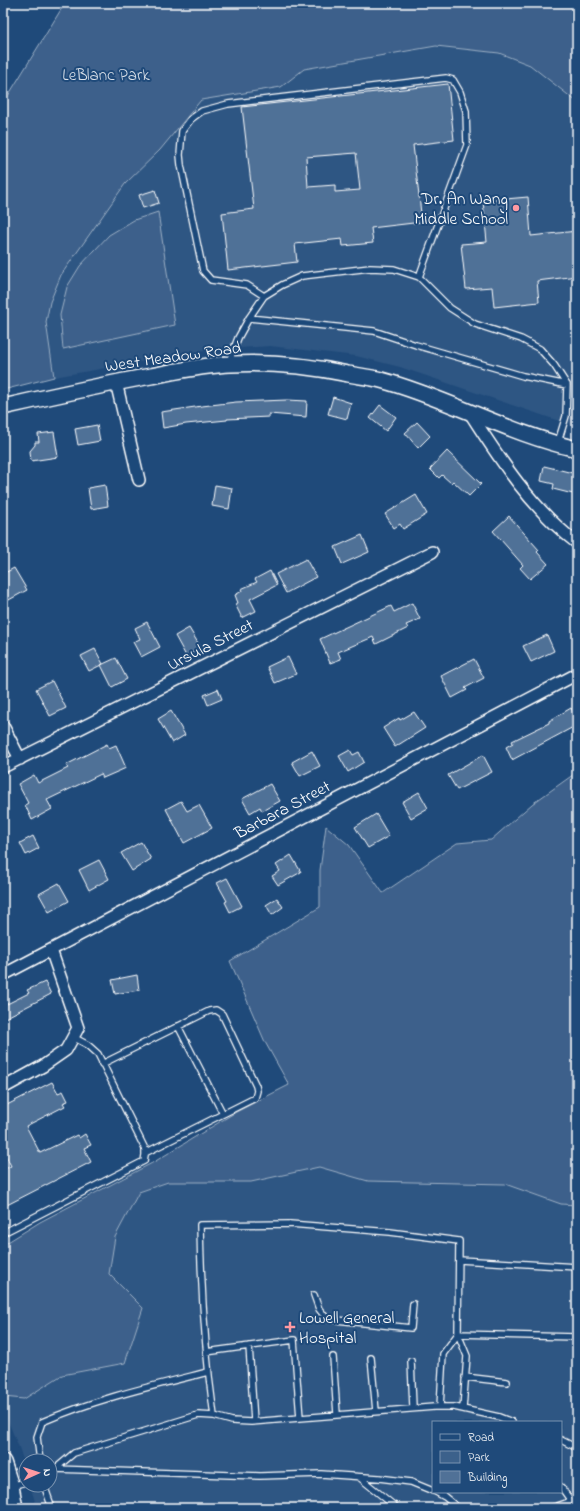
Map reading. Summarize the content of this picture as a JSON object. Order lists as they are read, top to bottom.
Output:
{
  "streets": {
    "street": ["West Meadow Road", "Ursula Street", "Barbara Street"]
  },
  "parks": ["LeBlanc Park"],
  "places": {
    "other": ["Dr. An Wang Middle School"],
    "health": ["Lowell General Hospital"]
  },
  "legend": ["Road", "Park", "Building"],
  "north": "right"
}
